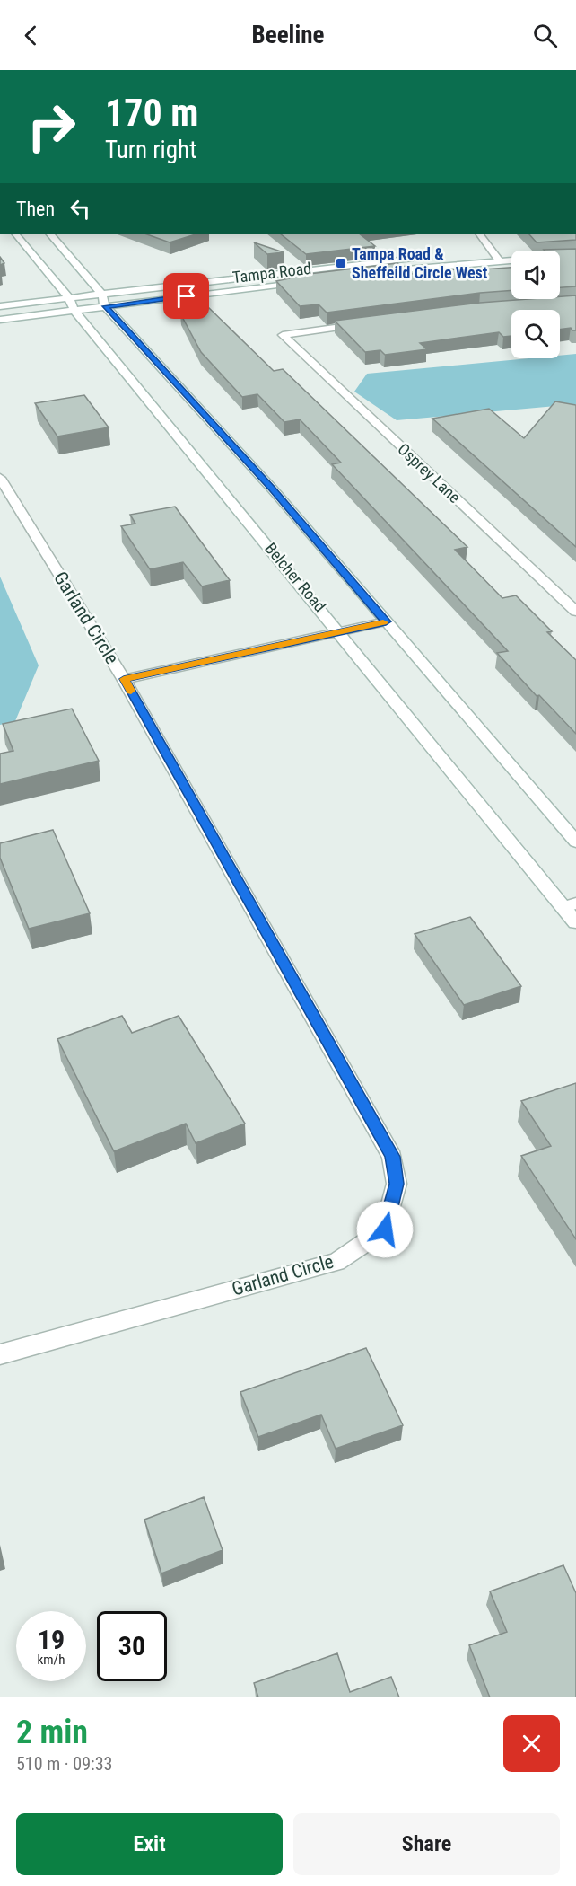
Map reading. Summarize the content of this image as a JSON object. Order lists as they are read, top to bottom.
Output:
{
  "streets": {
    "main road": [
      "Tampa Road",
      "Osprey Lane",
      "Belcher Road",
      "Garland Circle"
    ]
  },
  "crossings": [
    ["Tampa Road", "Belcher Road"]
  ],
  "places": {
    "transit": ["Tampa Road & Sheffeild Circle West"]
  },
  "page": {
    "header": "Beeline",
    "turn": ["170 m", "Turn right"],
    "then": "Then",
    "speed": "19 km/h",
    "limit": "30",
    "heading": ["2 min", "510 m · 09:33"],
    "buttons": ["Exit", "Share"]
  }
}
